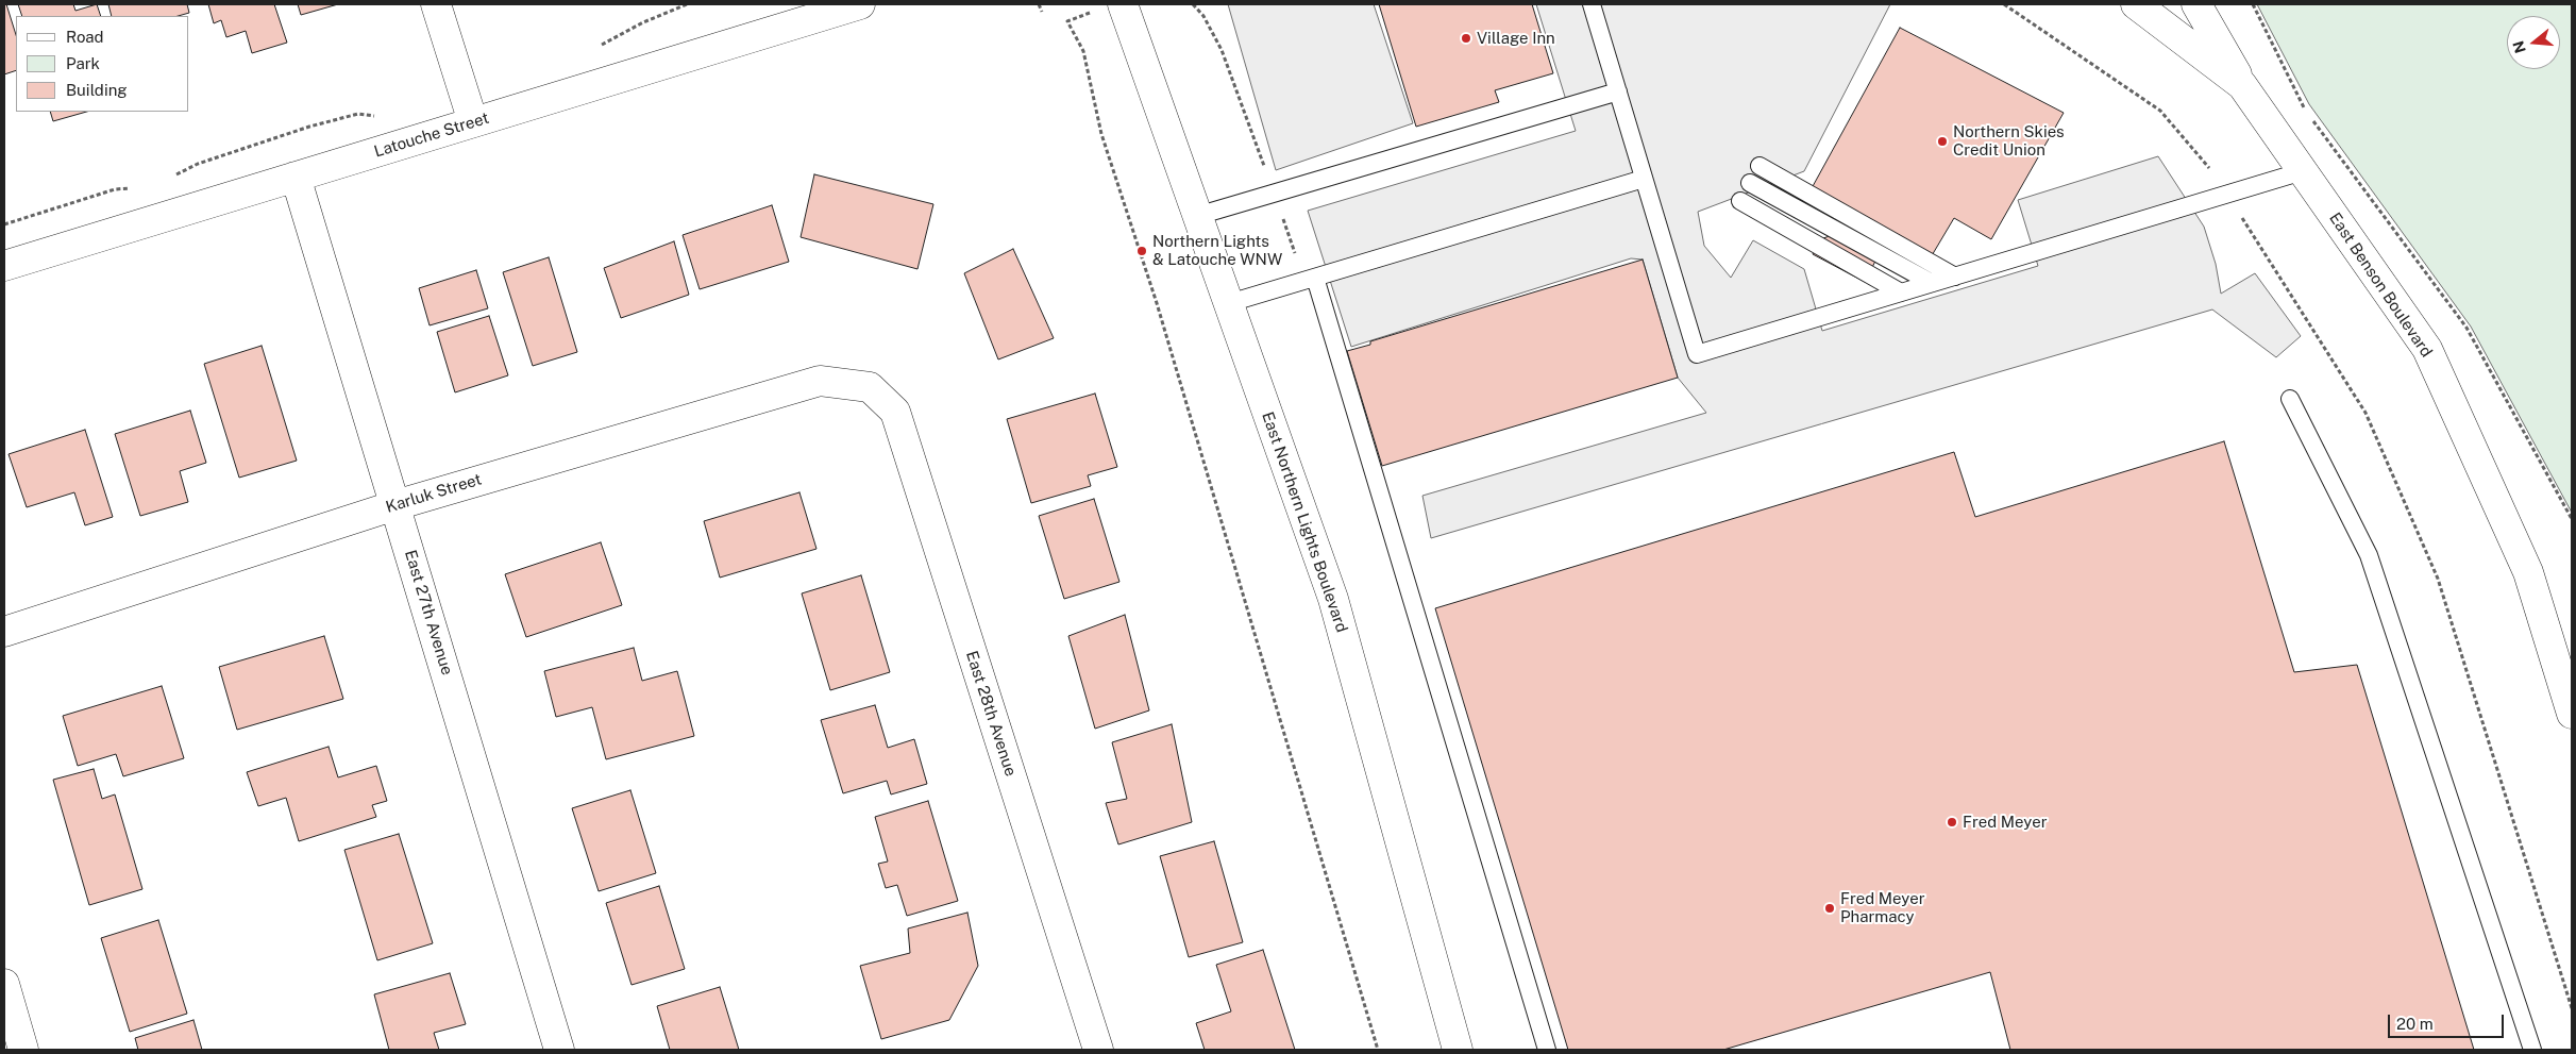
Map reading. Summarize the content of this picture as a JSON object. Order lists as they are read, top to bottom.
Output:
{
  "streets": {
    "street": [
      "Latouche Street",
      "East Benson Boulevard",
      "Karluk Street",
      "East Northern Lights Boulevard",
      "East 27th Avenue",
      "East 28th Avenue"
    ]
  },
  "crossings": [
    ["Latouche Street", "East 27th Avenue"],
    ["Karluk Street", "East 27th Avenue"],
    ["Karluk Street", "East 28th Avenue"]
  ],
  "places": [
    "Village Inn",
    "Northern Skies Credit Union",
    "Northern Lights & Latouche WNW",
    "Fred Meyer",
    "Fred Meyer Pharmacy"
  ],
  "legend": ["Road", "Park", "Building"],
  "scale_bar": "20 m",
  "north": "left"
}
